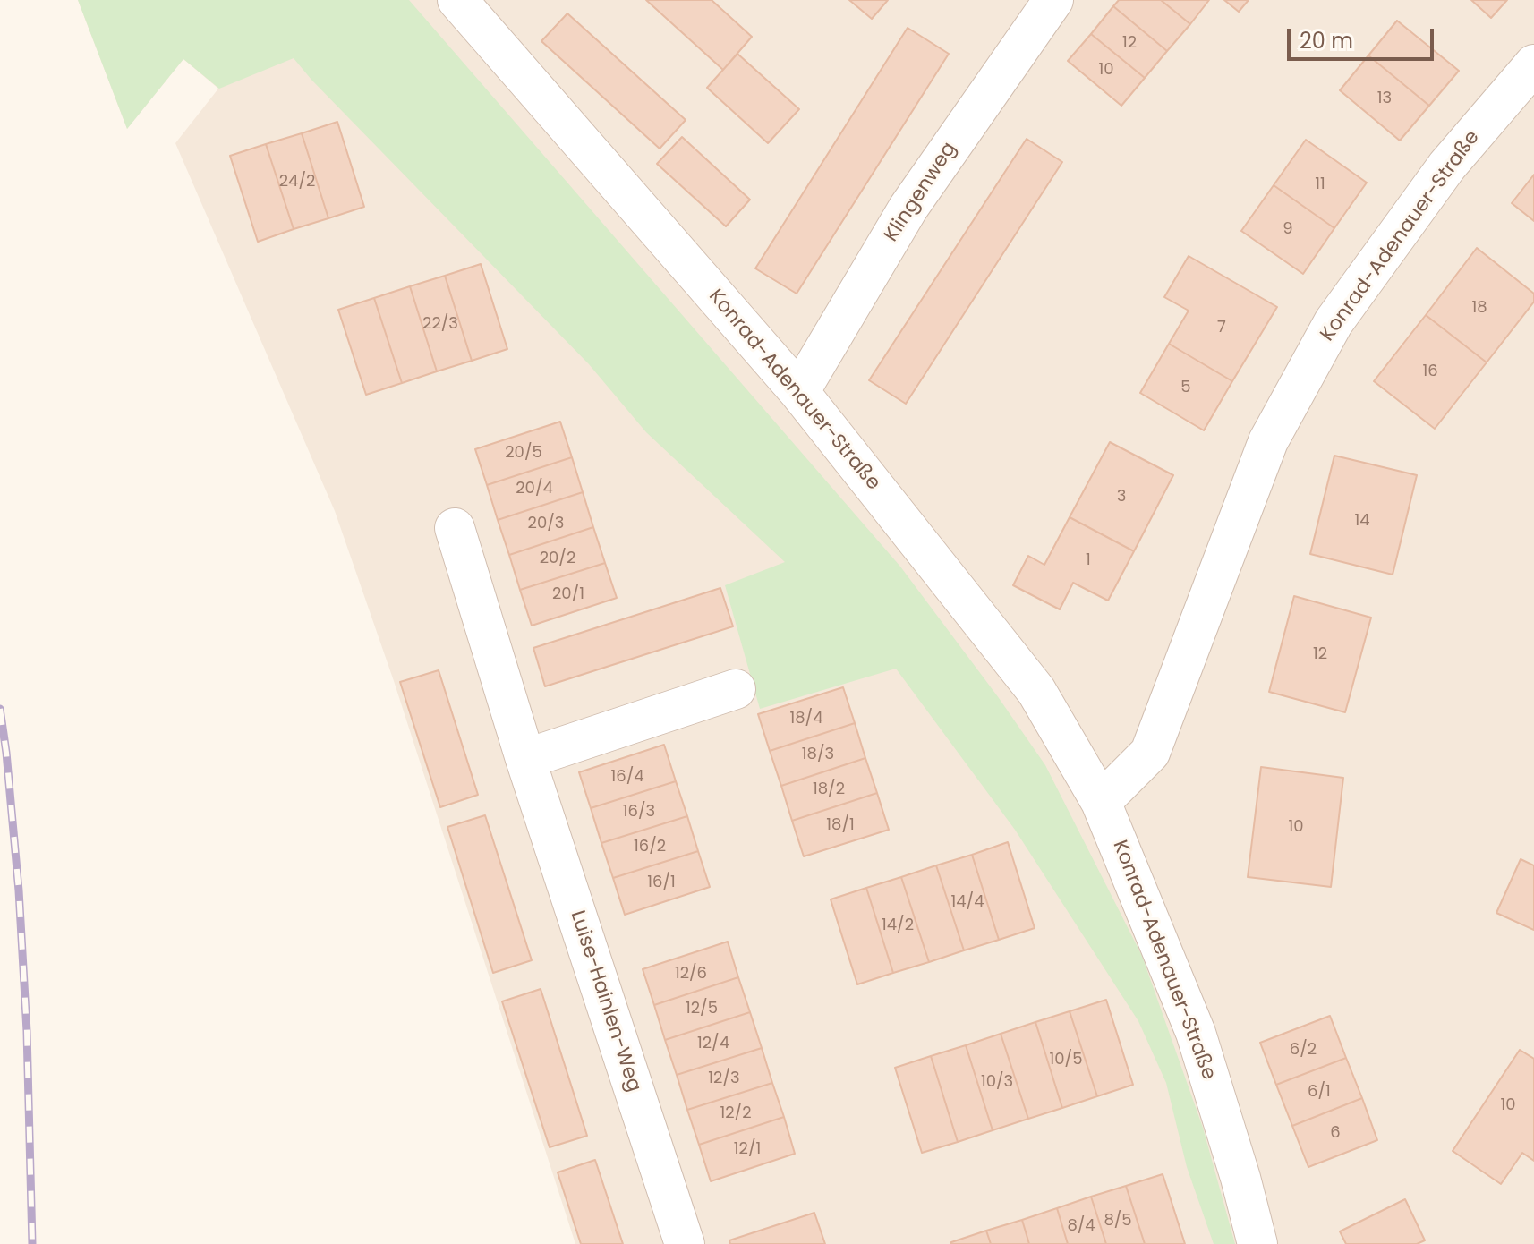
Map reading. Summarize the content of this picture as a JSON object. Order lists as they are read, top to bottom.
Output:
{
  "streets": {
    "street": ["Klingenweg", "Konrad-Adenauer-Straße", "Luise-Hainlen-Weg"]
  },
  "crossings": [
    ["Klingenweg", "Konrad-Adenauer-Straße"]
  ],
  "house_numbers": [
    "12",
    "10",
    "13",
    "24/2",
    "11",
    "9",
    "18",
    "22/3",
    "7",
    "16",
    "5",
    "20/5",
    "20/4",
    "3",
    "14",
    "20/3",
    "20/2",
    "1",
    "20/1",
    "12",
    "18/4",
    "18/3",
    "16/4",
    "18/2",
    "16/3",
    "18/1",
    "10",
    "16/2",
    "16/1",
    "14/4",
    "14/2",
    "12/6",
    "12/5",
    "12/4",
    "6/2",
    "10/5",
    "12/3",
    "10/3",
    "6/1",
    "10",
    "12/2",
    "6",
    "12/1",
    "8/5",
    "8/4"
  ],
  "scale_bar": "20 m"
}
